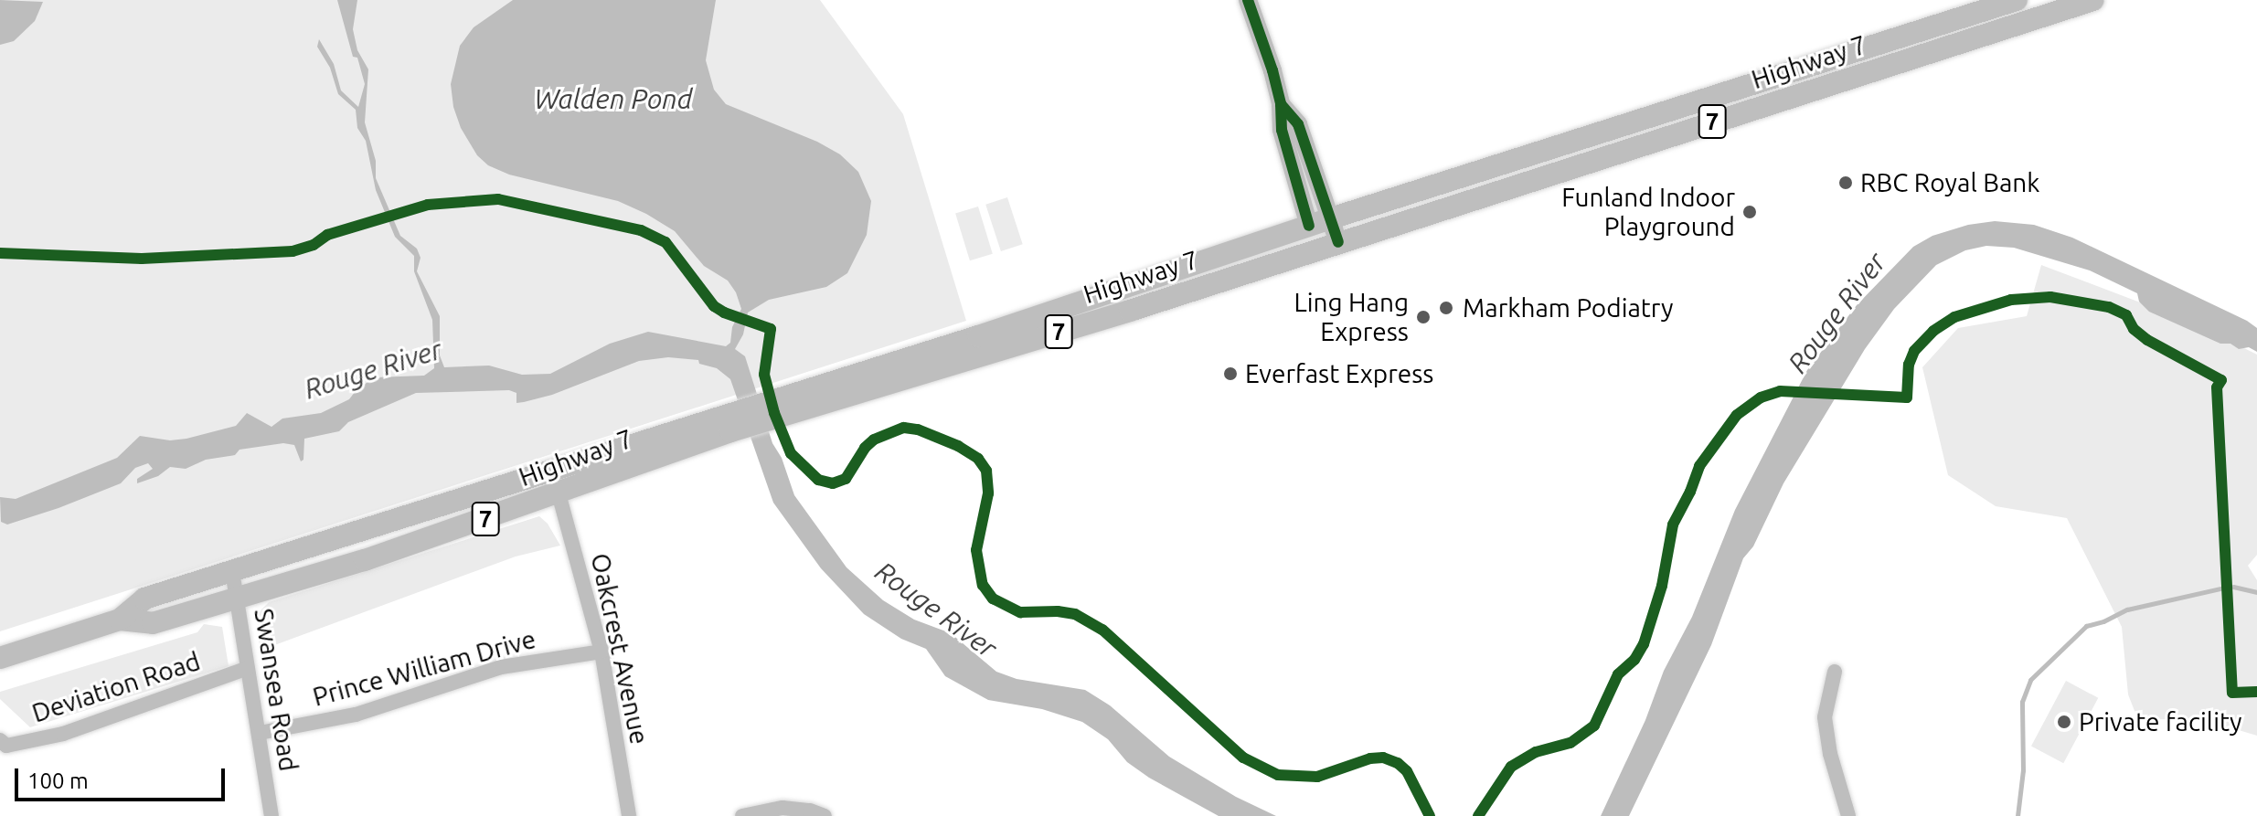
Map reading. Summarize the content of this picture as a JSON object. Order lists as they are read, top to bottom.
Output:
{
  "streets": {
    "main road": ["Highway 7", "7"],
    "street": [
      "Oakcrest Avenue",
      "Prince William Drive",
      "Deviation Road",
      "Swansea Road"
    ]
  },
  "crossings": [
    ["Highway 7", "Oakcrest Avenue"],
    ["Highway 7", "Swansea Road"],
    ["Oakcrest Avenue", "Prince William Drive"],
    ["Prince William Drive", "Swansea Road"],
    ["Deviation Road", "Swansea Road"]
  ],
  "water": ["Walden Pond", "Rouge River"],
  "places": [
    "RBC Royal Bank",
    "Funland Indoor Playground",
    "Markham Podiatry",
    "Ling Hang Express",
    "Everfast Express",
    "Private facility"
  ],
  "scale_bar": "100 m"
}
